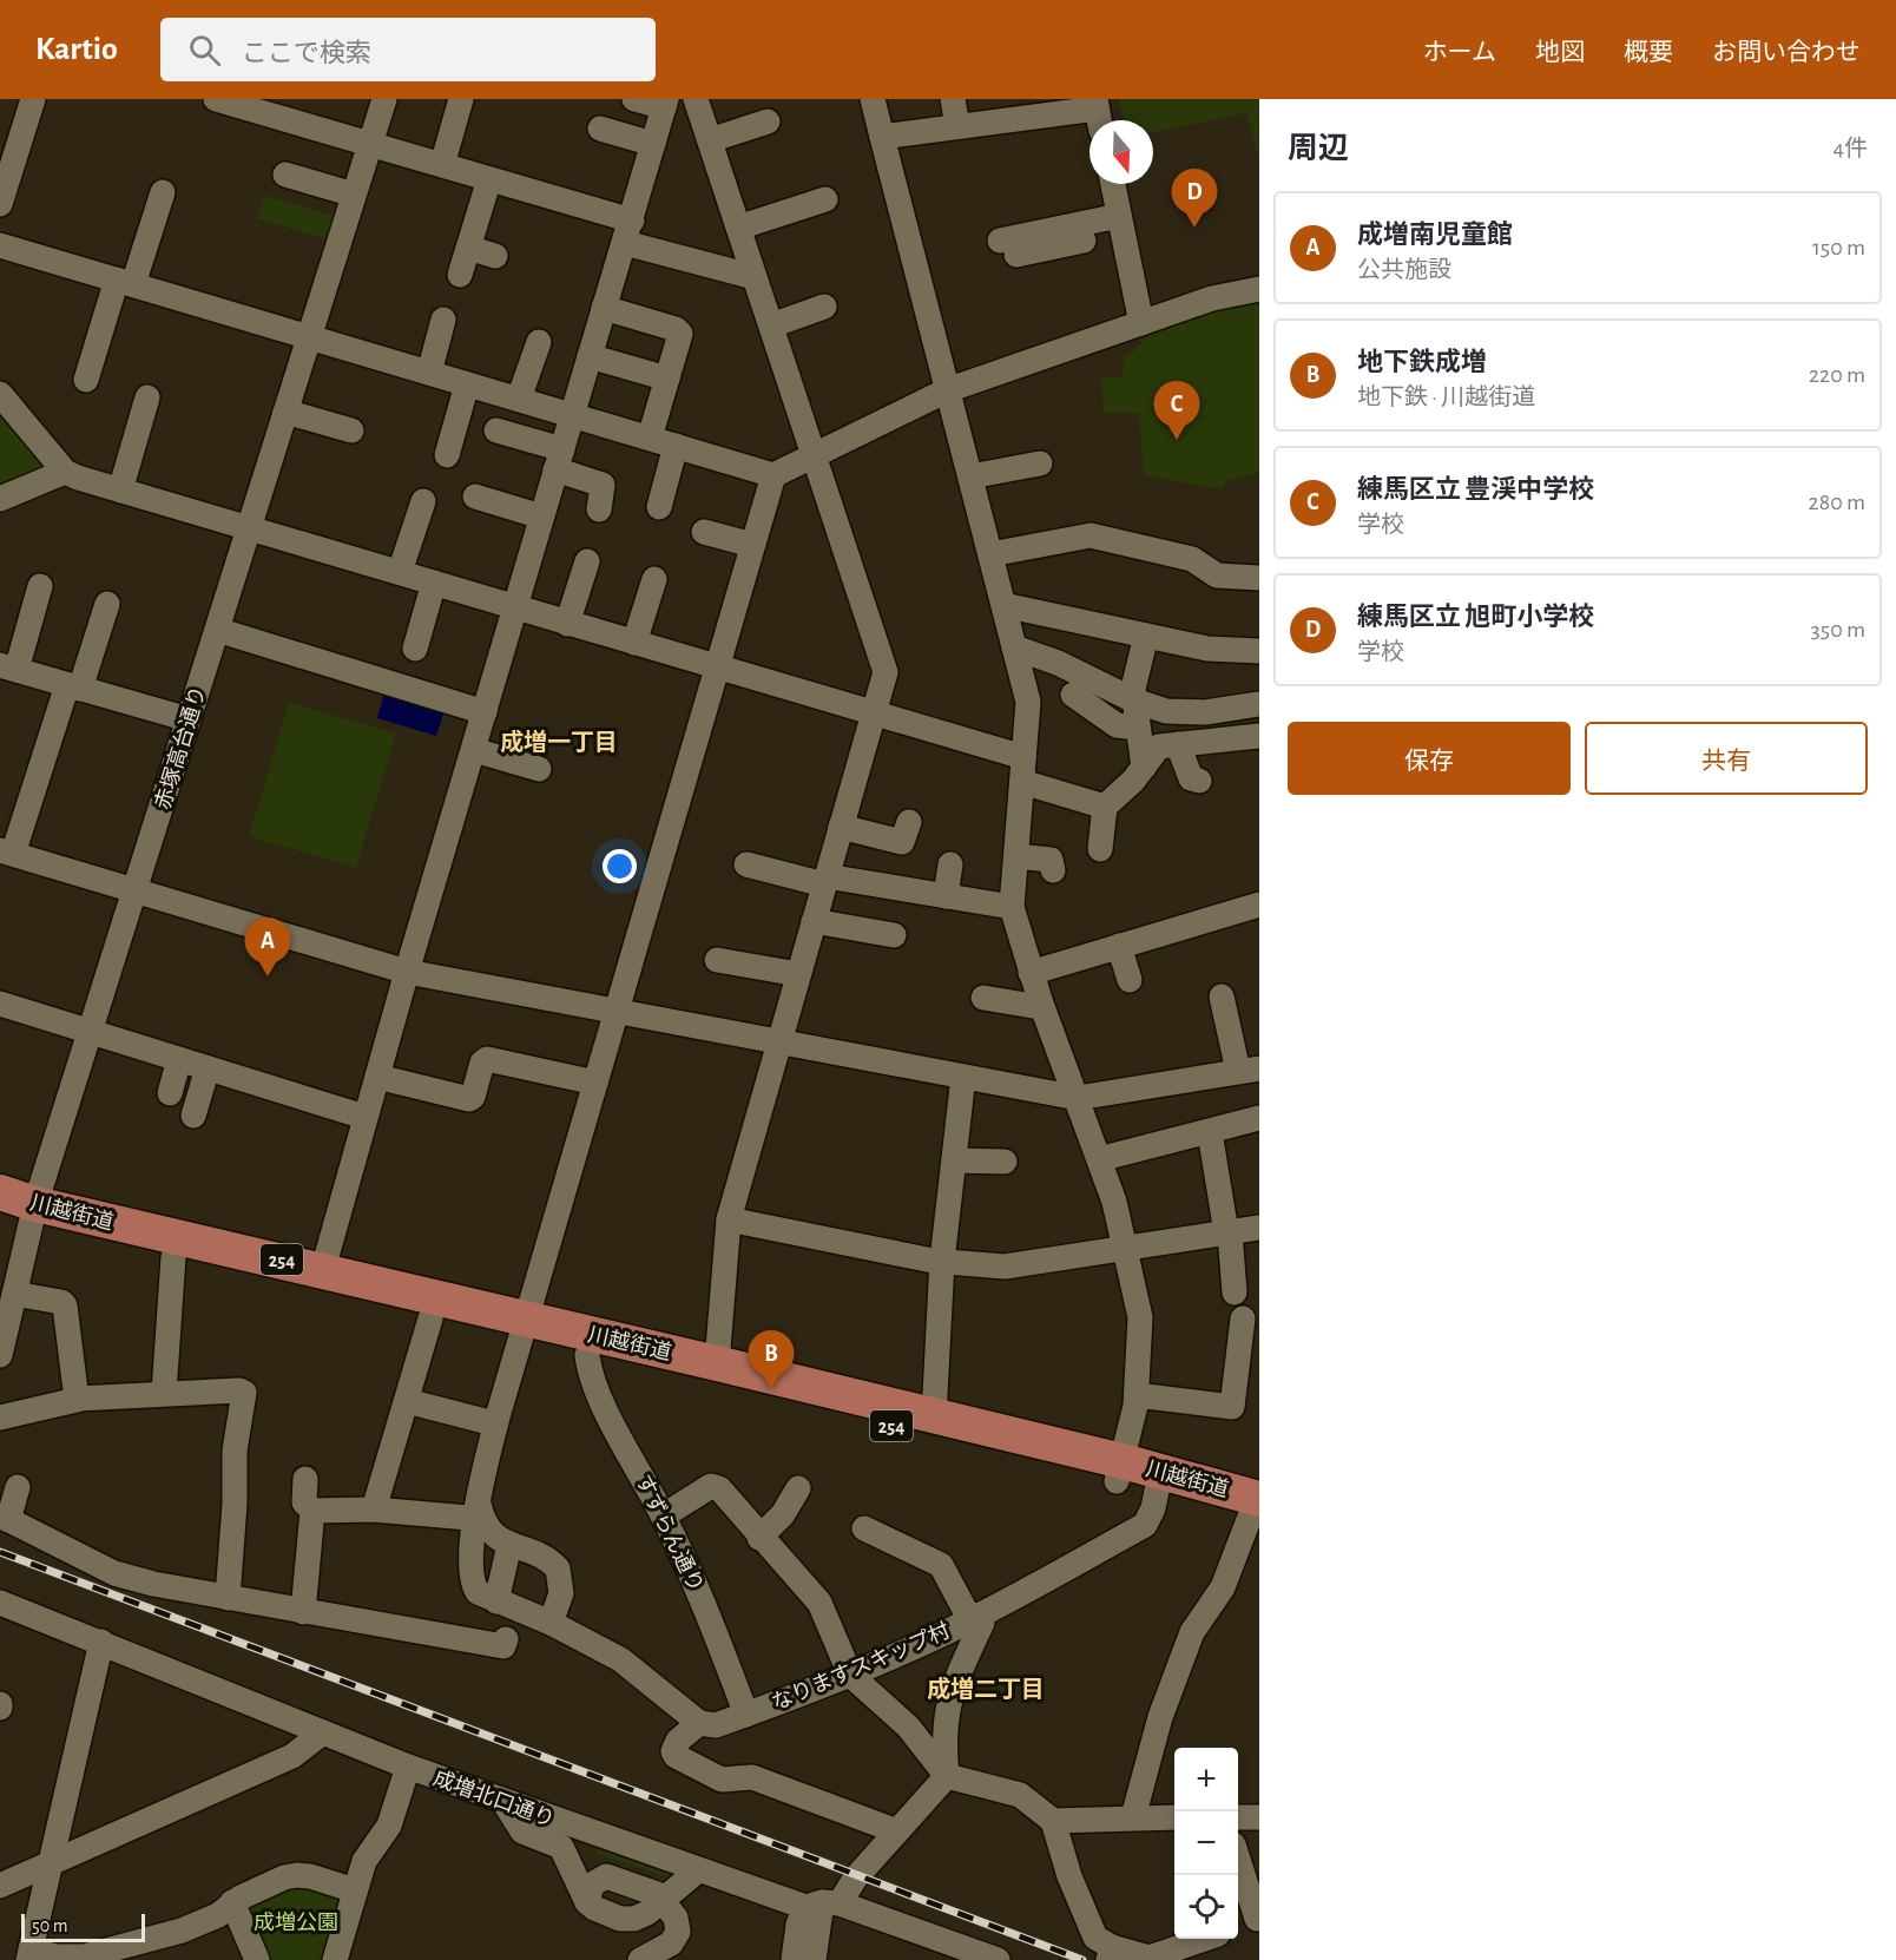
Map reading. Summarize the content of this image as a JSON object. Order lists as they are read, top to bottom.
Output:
{
  "streets": {
    "highway": ["川越街道", "254"],
    "street": [
      "赤塚高台通り",
      "すずらん通り",
      "なりますスキップ村",
      "成増北口通り"
    ]
  },
  "crossings": [
    ["赤塚高台通り", "川越街道"],
    ["川越街道", "すずらん通り"],
    ["川越街道", "なりますスキップ村"],
    ["すずらん通り", "なりますスキップ村"]
  ],
  "districts": ["成増一丁目", "成増二丁目"],
  "parks": ["成増公園"],
  "scale_bar": "50 m",
  "north": "bottom",
  "page": {
    "header": "Kartio",
    "search": "ここで検索",
    "nav": [
      "ホーム",
      "地図",
      "概要",
      "お問い合わせ"
    ],
    "heading": ["周辺", "4件"],
    "pins": [
      "D",
      "C",
      "A",
      "B"
    ],
    "list": [
      {
        "mark": "A",
        "name": "成増南児童館",
        "note": "公共施設",
        "value": "150 m"
      },
      {
        "mark": "B",
        "name": "地下鉄成増",
        "note": "地下鉄 · 川越街道",
        "value": "220 m"
      },
      {
        "mark": "C",
        "name": "練馬区立 豊渓中学校",
        "note": "学校",
        "value": "280 m"
      },
      {
        "mark": "D",
        "name": "練馬区立 旭町小学校",
        "note": "学校",
        "value": "350 m"
      }
    ],
    "buttons": ["保存", "共有"],
    "map_buttons": ["+", "−"],
    "scale": "50 m"
  }
}
